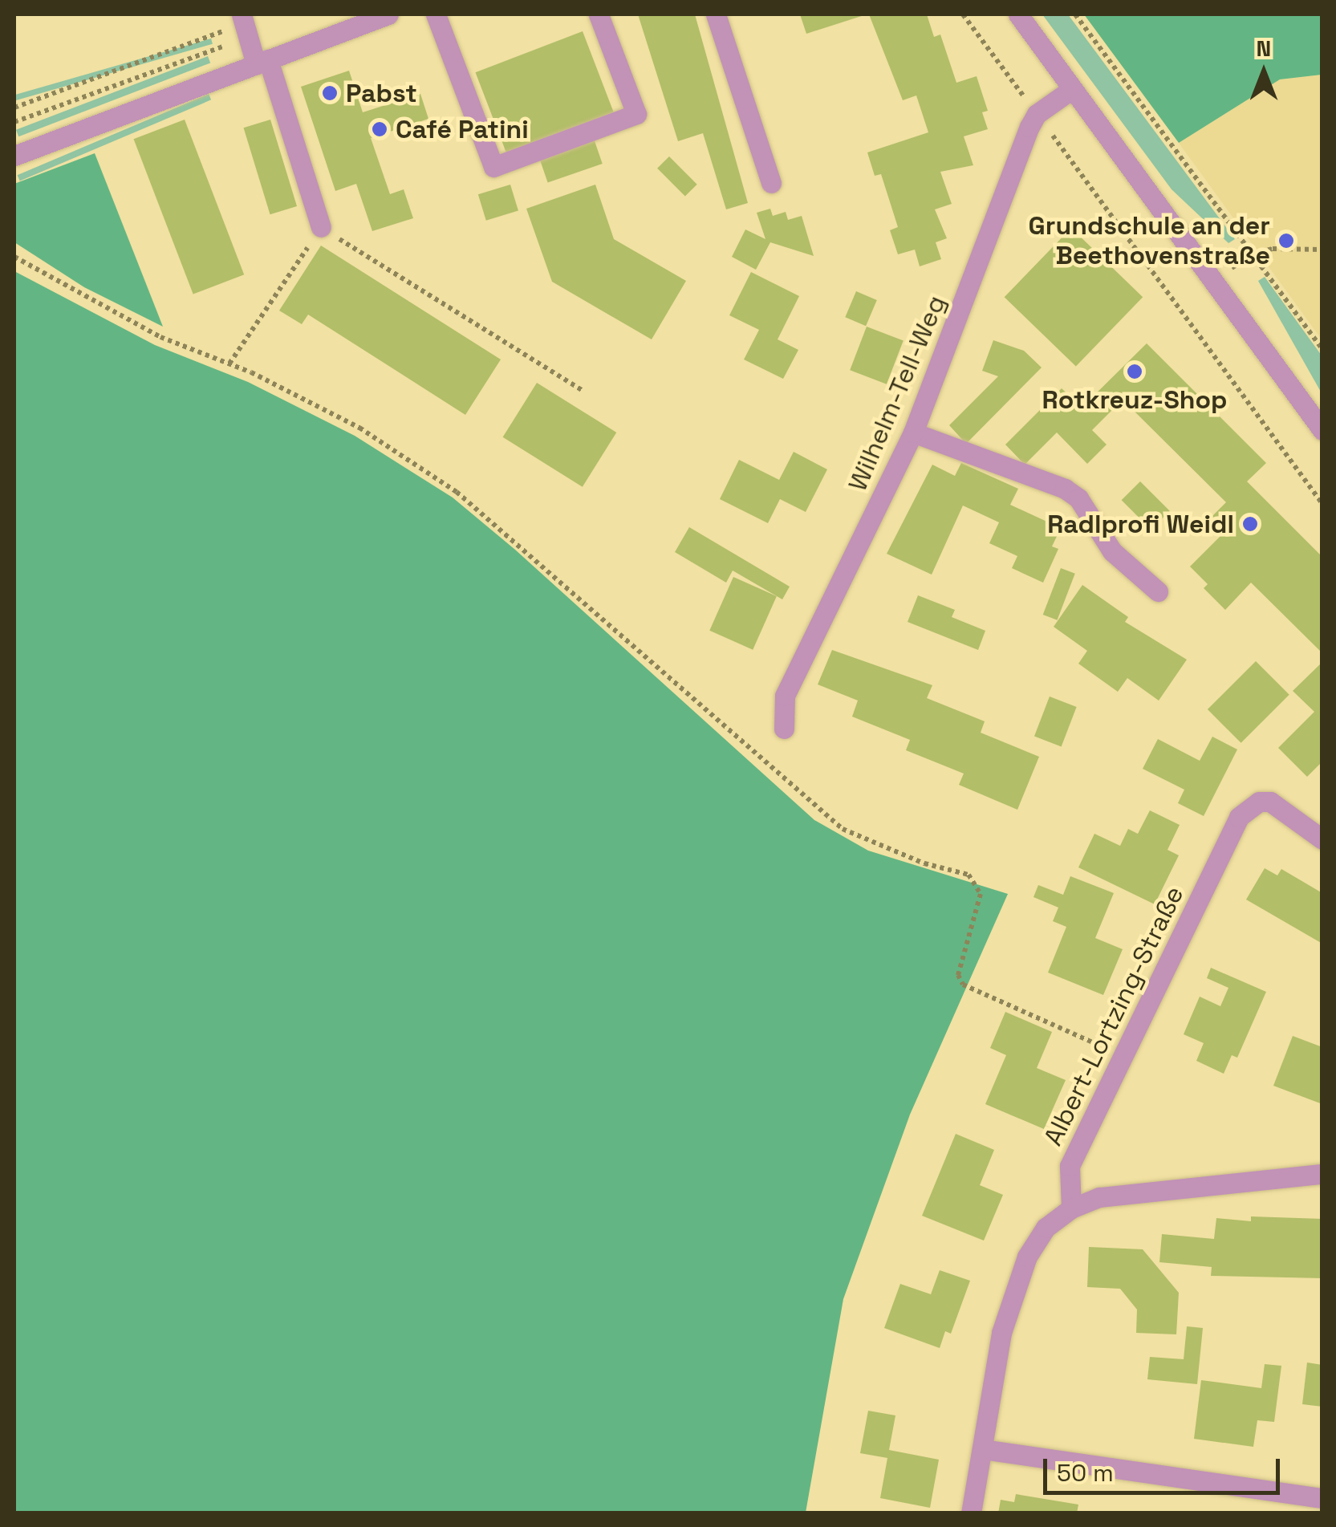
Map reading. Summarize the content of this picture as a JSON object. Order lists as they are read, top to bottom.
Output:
{
  "streets": {
    "street": ["Wilhelm-Tell-Weg", "Albert-Lortzing-Straße"]
  },
  "places": [
    "Pabst",
    "Café Patini",
    "Grundschule an der Beethovenstraße",
    "Rotkreuz-Shop",
    "Radlprofi Weidl"
  ],
  "scale_bar": "50 m",
  "north": "top"
}
